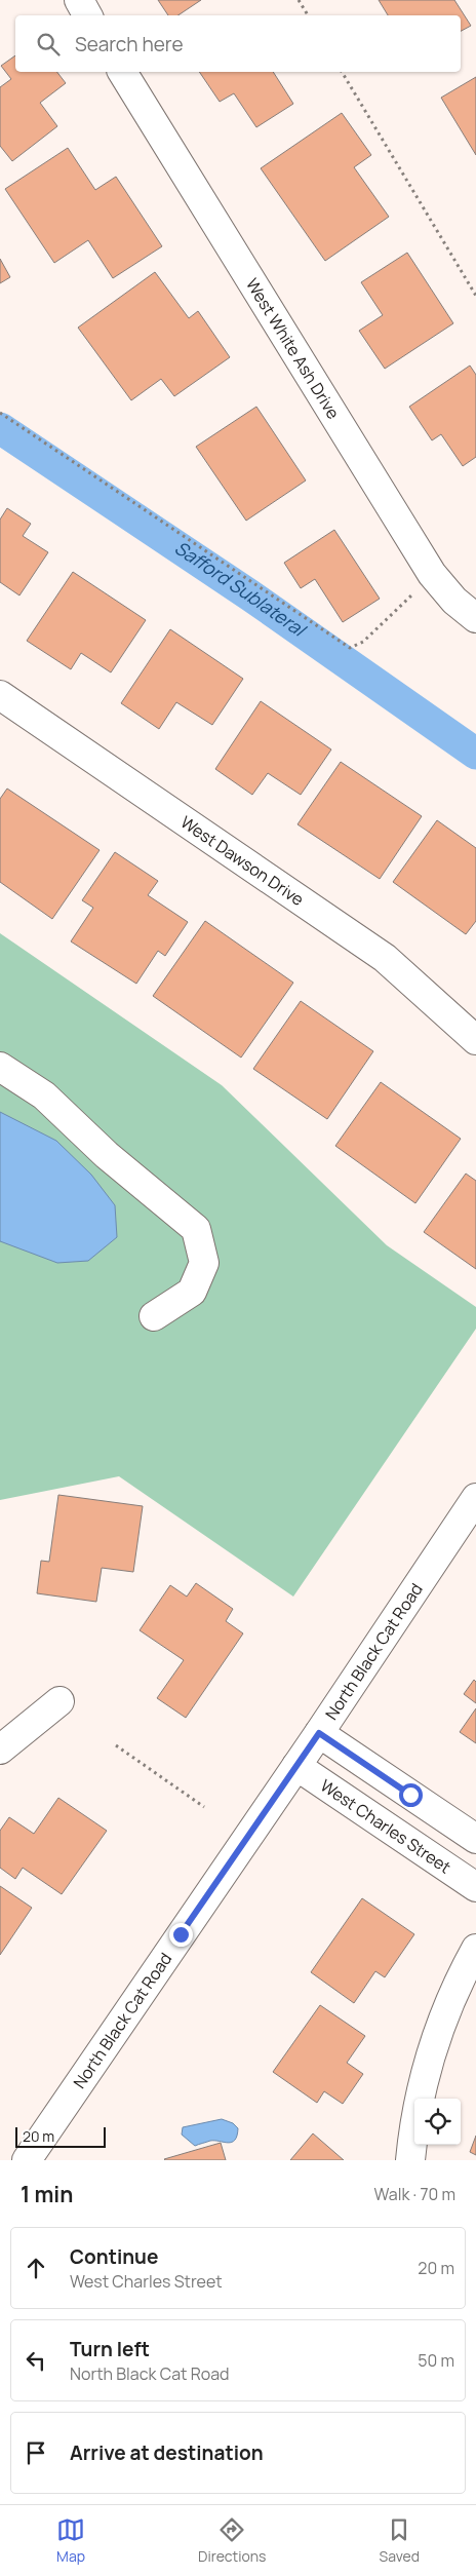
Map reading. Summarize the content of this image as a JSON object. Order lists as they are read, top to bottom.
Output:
{
  "streets": {
    "street": [
      "West White Ash Drive",
      "West Dawson Drive",
      "North Black Cat Road",
      "West Charles Street"
    ]
  },
  "crossings": [
    ["North Black Cat Road", "West Charles Street"]
  ],
  "water": ["Safford Sublateral"],
  "scale_bar": "20 m",
  "page": {
    "search": "Search here",
    "scale": "20 m",
    "heading": ["1 min", "Walk · 70 m"],
    "list": [
      ["Continue", "West Charles Street", "20 m"],
      ["Turn left", "North Black Cat Road", "50 m"],
      "Arrive at destination"
    ],
    "nav": ["Map", "Directions", "Saved"]
  }
}
